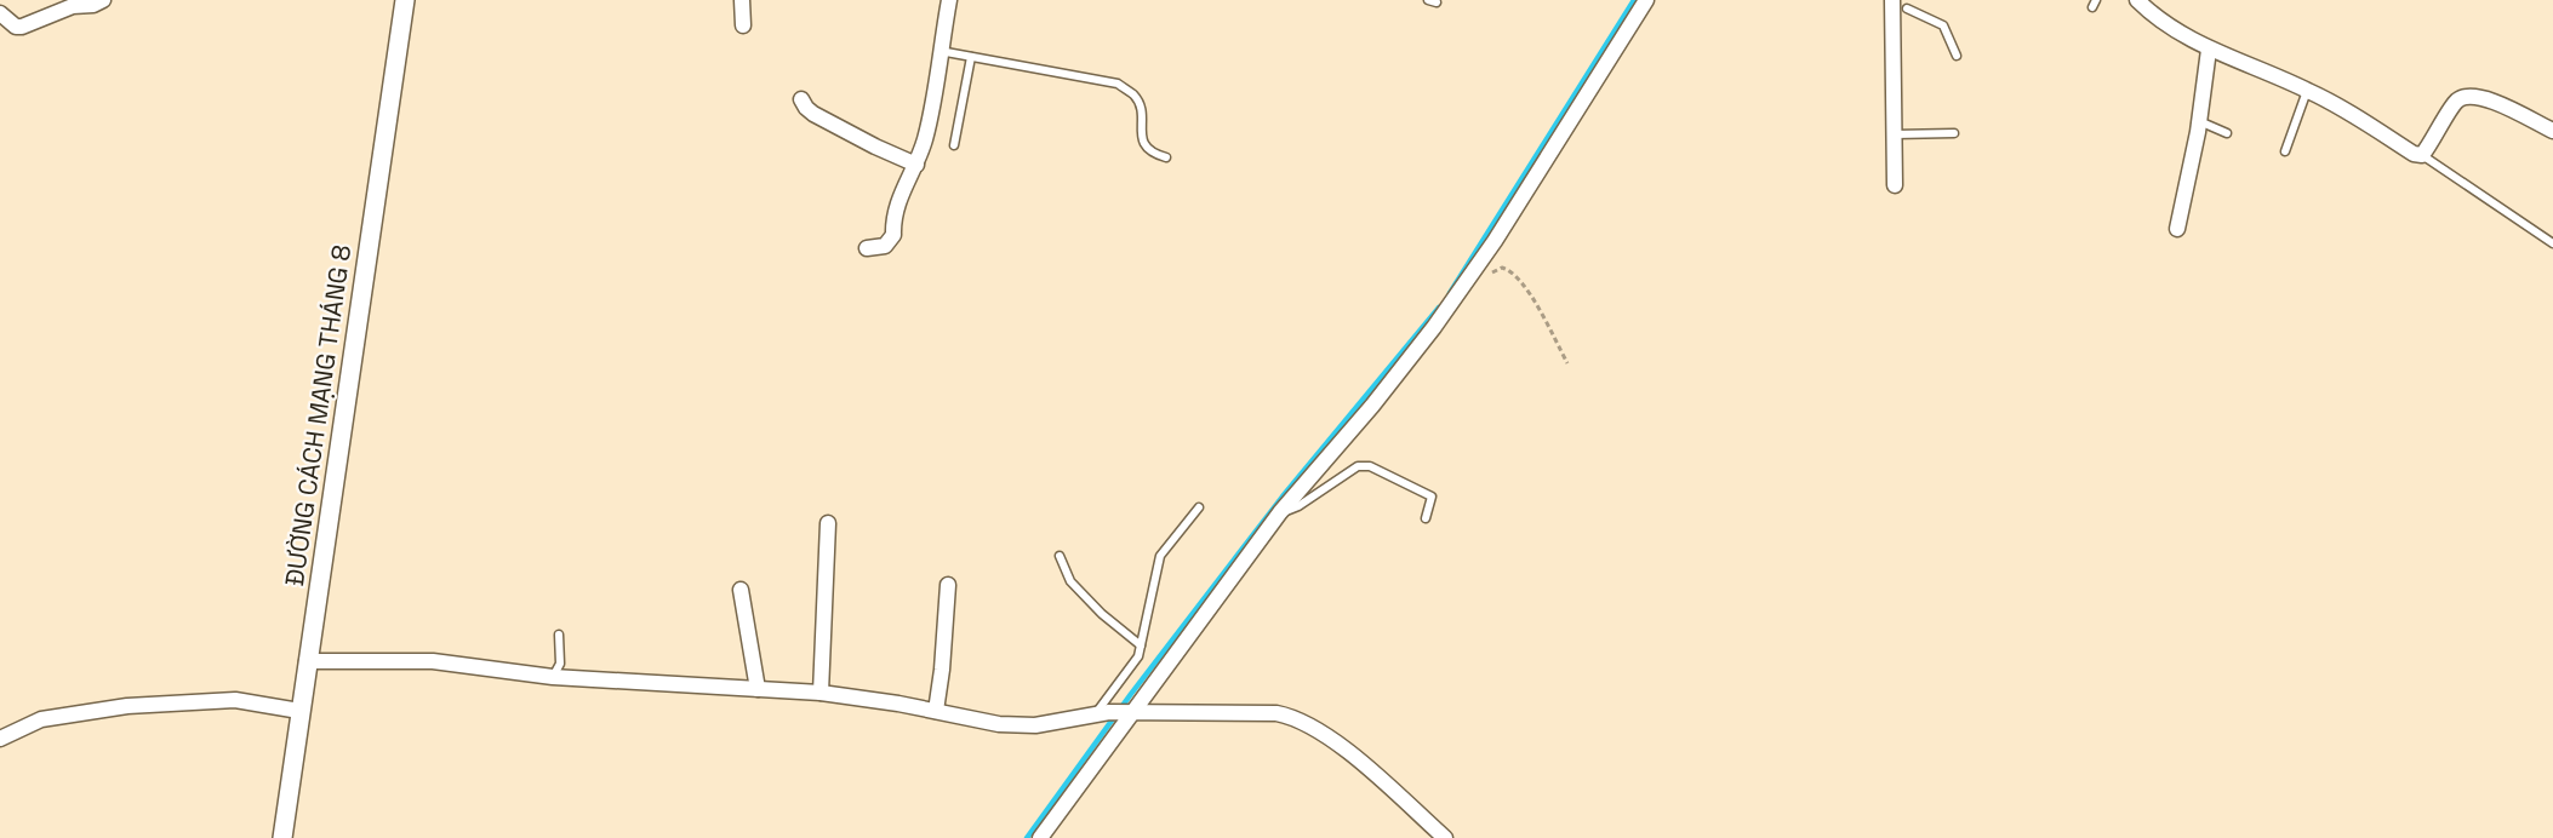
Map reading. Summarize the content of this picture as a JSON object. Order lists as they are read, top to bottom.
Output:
{
  "streets": {
    "street": ["ĐƯỜNG CÁCH MẠNG THÁNG 8"]
  }
}
